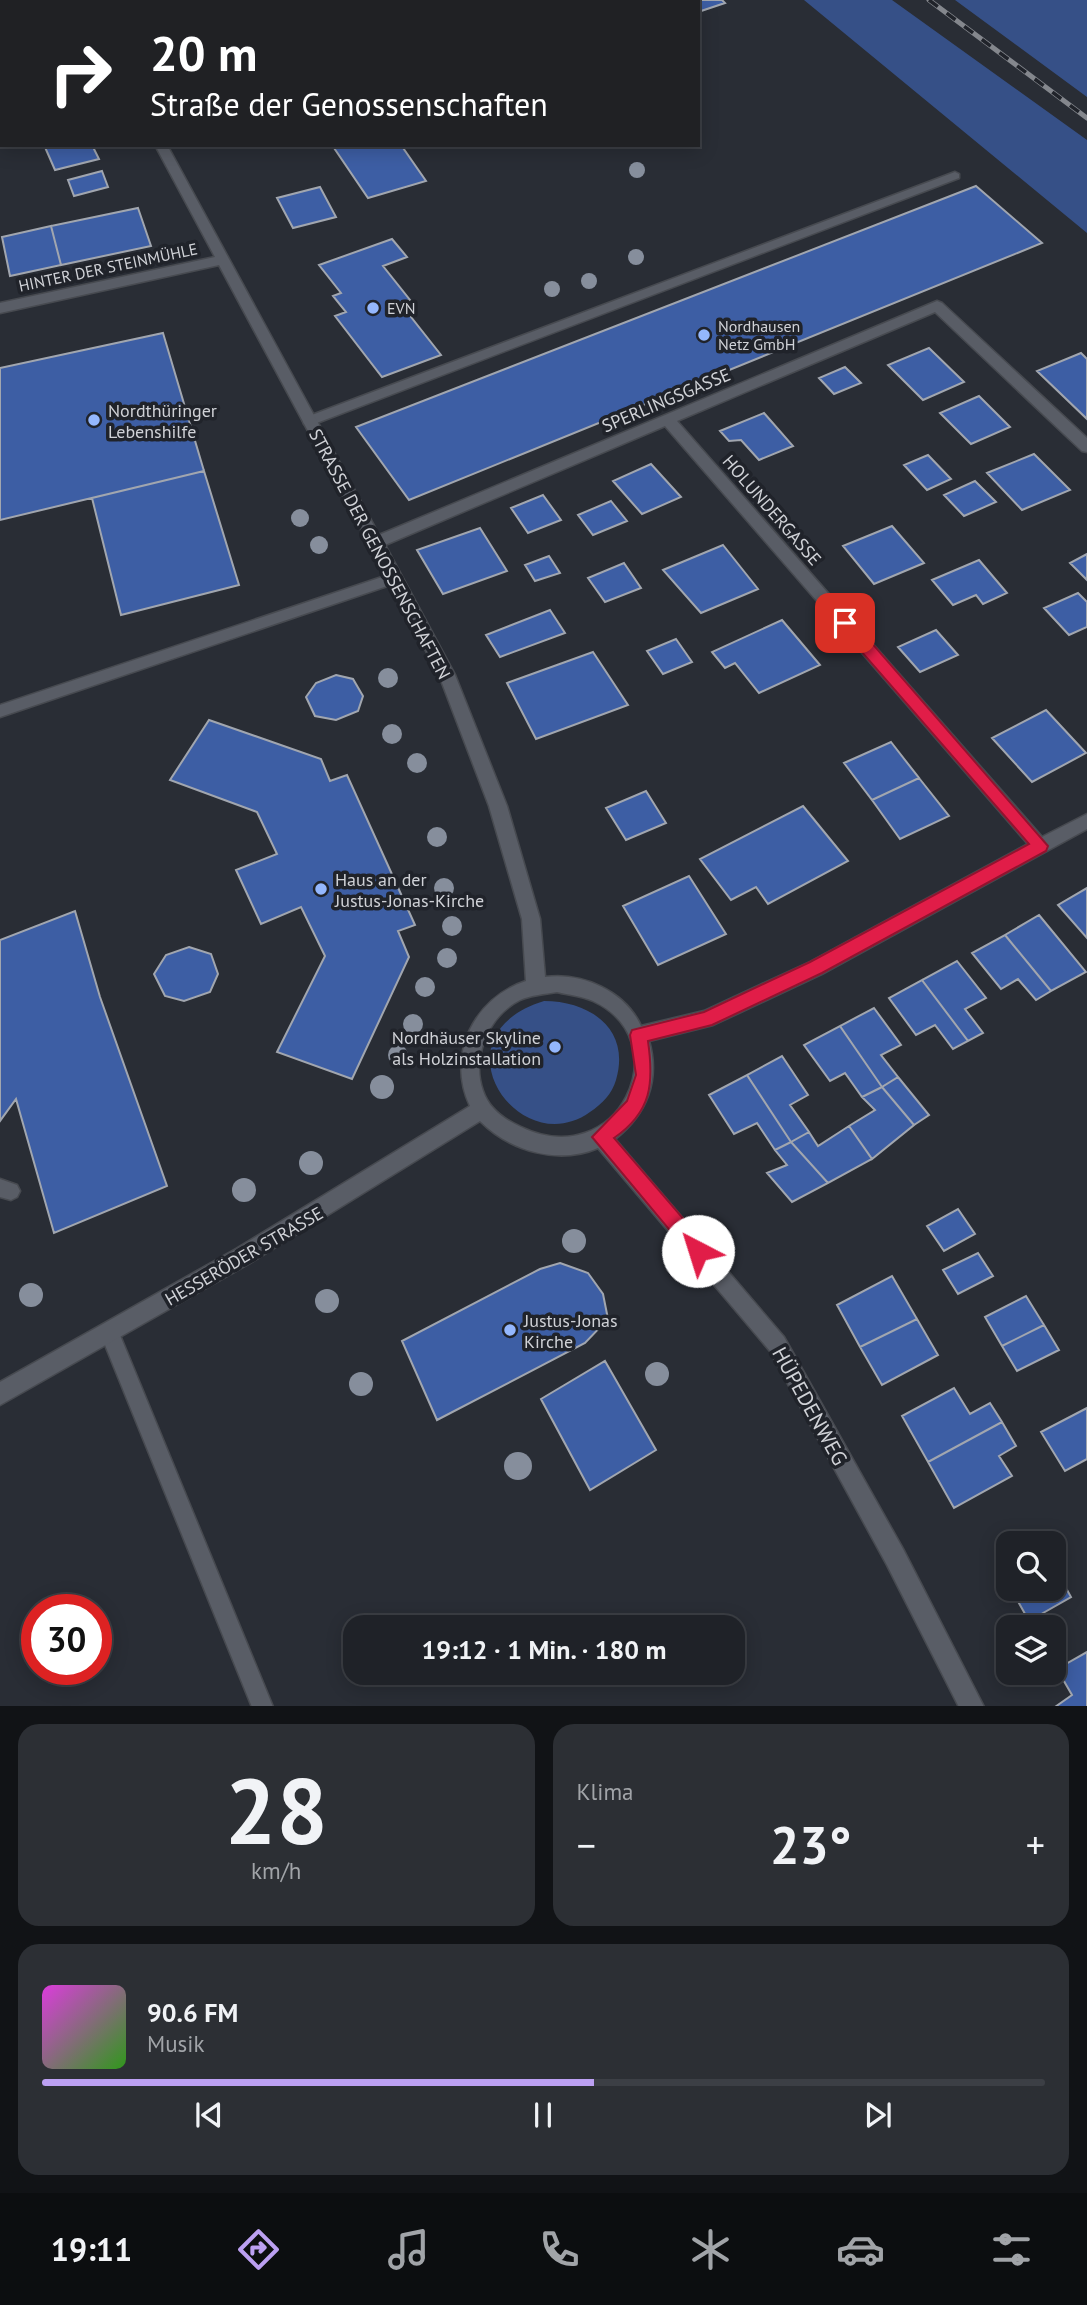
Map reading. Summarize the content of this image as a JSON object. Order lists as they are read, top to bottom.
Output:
{
  "streets": {
    "street": [
      "HINTER DER STEINMÜHLE",
      "SPERLINGSGASSE",
      "HOLUNDERGASSE",
      "STRASSE DER GENOSSENSCHAFTEN",
      "HESSERÖDER STRASSE",
      "HÜPEDENWEG"
    ]
  },
  "crossings": [
    ["HINTER DER STEINMÜHLE", "STRASSE DER GENOSSENSCHAFTEN"],
    ["SPERLINGSGASSE", "HOLUNDERGASSE"],
    ["SPERLINGSGASSE", "STRASSE DER GENOSSENSCHAFTEN"],
    ["STRASSE DER GENOSSENSCHAFTEN", "HESSERÖDER STRASSE"],
    ["STRASSE DER GENOSSENSCHAFTEN", "HÜPEDENWEG"],
    ["HESSERÖDER STRASSE", "HÜPEDENWEG"]
  ],
  "places": [
    "EVN",
    "Nordhausen Netz GmbH",
    "Nordthüringer Lebenshilfe",
    "Haus an der Justus-Jonas-Kirche",
    "Nordhäuser Skyline als Holzinstallation",
    "Justus-Jonas Kirche"
  ],
  "page": {
    "turn": ["20 m", "Straße der Genossenschaften"],
    "limit": "30",
    "trip": "19:12 · 1 Min. · 180 m",
    "tile": [
      ["28", "km/h"],
      "Klima"
    ],
    "heat": ["−", "23°", "+"],
    "song": ["90.6 FM", "Musik"],
    "tabs": "19:11"
  }
}
